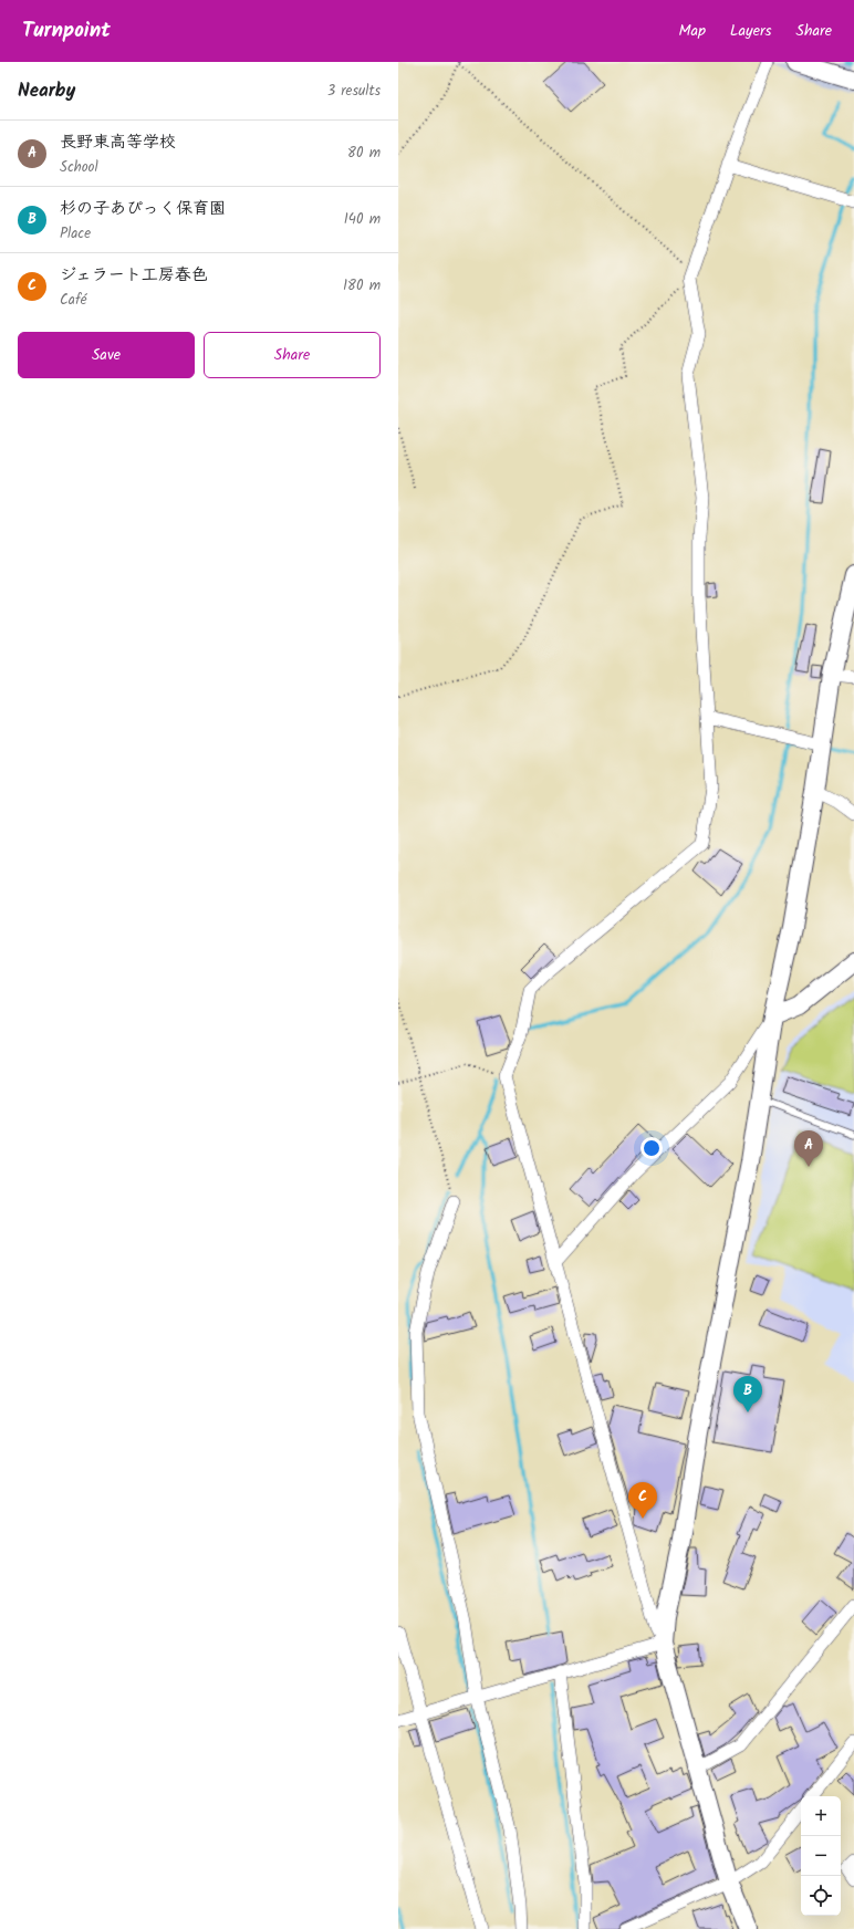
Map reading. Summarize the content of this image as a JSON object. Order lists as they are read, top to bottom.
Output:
{
  "page": {
    "header": "Turnpoint",
    "nav": ["Map", "Layers", "Share"],
    "heading": ["Nearby", "3 results"],
    "list": [
      {
        "mark": "A",
        "name": "長野東高等学校",
        "note": "School",
        "value": "80 m"
      },
      {
        "mark": "B",
        "name": "杉の子あぴっく保育園",
        "note": "Place",
        "value": "140 m"
      },
      {
        "mark": "C",
        "name": "ジェラート工房春色",
        "note": "Café",
        "value": "180 m"
      }
    ],
    "buttons": ["Save", "Share"],
    "pins": ["A", "B", "C"],
    "map_buttons": ["+", "−"]
  }
}
